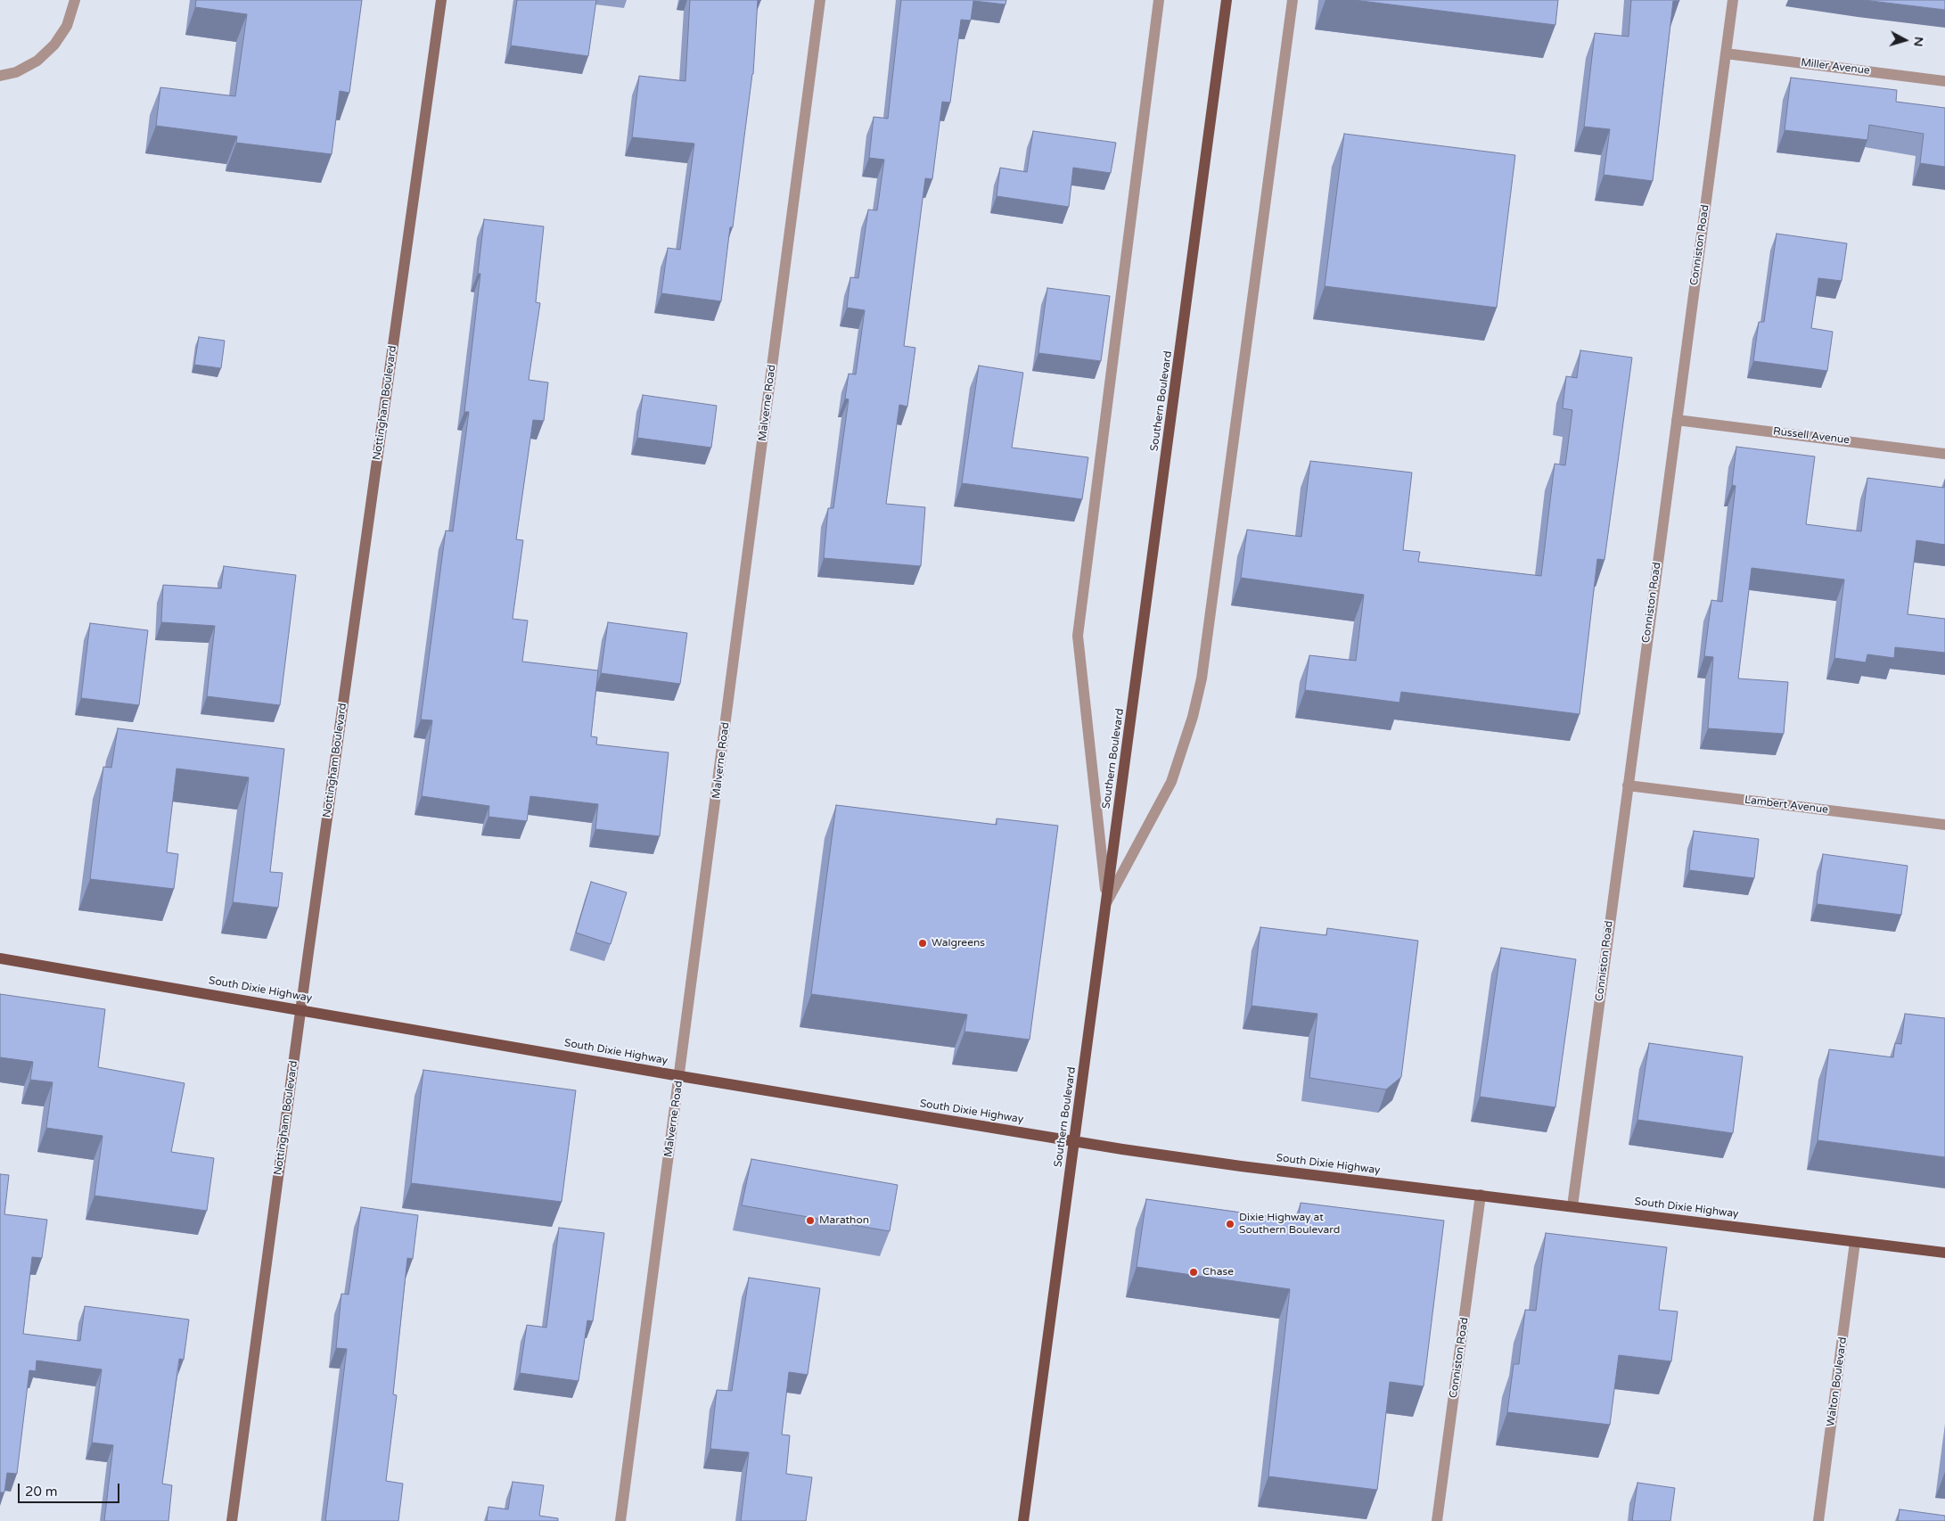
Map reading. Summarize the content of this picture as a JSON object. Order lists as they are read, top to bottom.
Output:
{
  "streets": {
    "main road": ["Southern Boulevard", "South Dixie Highway"],
    "street": [
      "Miller Avenue",
      "Conniston Road",
      "Nottingham Boulevard",
      "Malverne Road",
      "Russell Avenue",
      "Lambert Avenue",
      "Walton Boulevard"
    ]
  },
  "crossings": [
    ["Miller Avenue", "Conniston Road"],
    ["Conniston Road", "Russell Avenue"],
    ["Conniston Road", "Lambert Avenue"],
    ["Conniston Road", "South Dixie Highway"],
    ["Southern Boulevard", "South Dixie Highway"],
    ["Nottingham Boulevard", "South Dixie Highway"],
    ["Malverne Road", "South Dixie Highway"],
    ["South Dixie Highway", "Walton Boulevard"]
  ],
  "places": [
    "Walgreens",
    "Marathon",
    "Dixie Highway at Southern Boulevard",
    "Chase"
  ],
  "scale_bar": "20 m",
  "north": "right"
}
